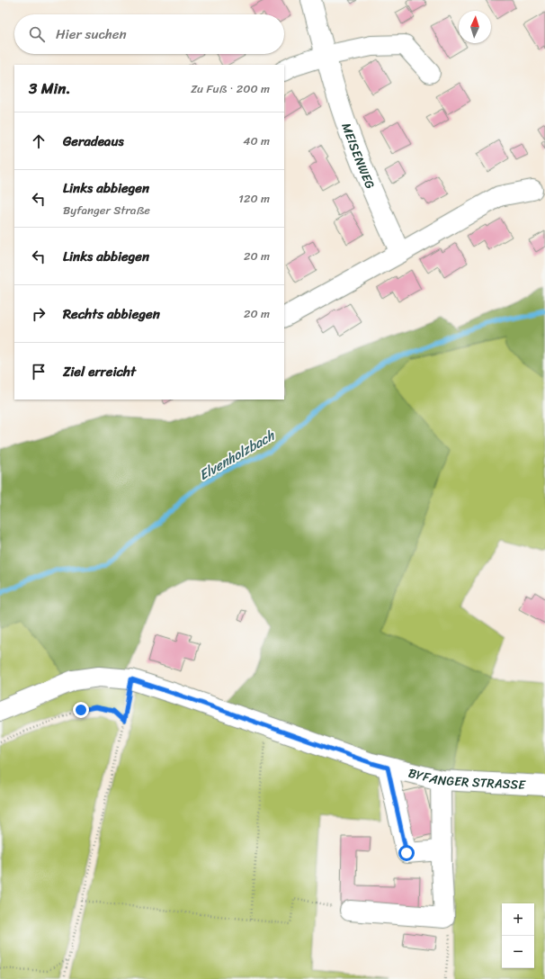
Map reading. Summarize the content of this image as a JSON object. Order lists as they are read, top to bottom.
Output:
{
  "streets": {
    "street": ["MEISENWEG", "BYFANGER STRASSE"]
  },
  "water": ["Elvenholzbach"],
  "north": "top",
  "page": {
    "search": "Hier suchen",
    "heading": ["3 Min.", "Zu Fuß · 200 m"],
    "list": [
      ["Geradeaus", "40 m"],
      ["Links abbiegen", "Byfanger Straße", "120 m"],
      ["Links abbiegen", "20 m"],
      ["Rechts abbiegen", "20 m"],
      "Ziel erreicht"
    ],
    "map_buttons": ["+", "−"]
  }
}
